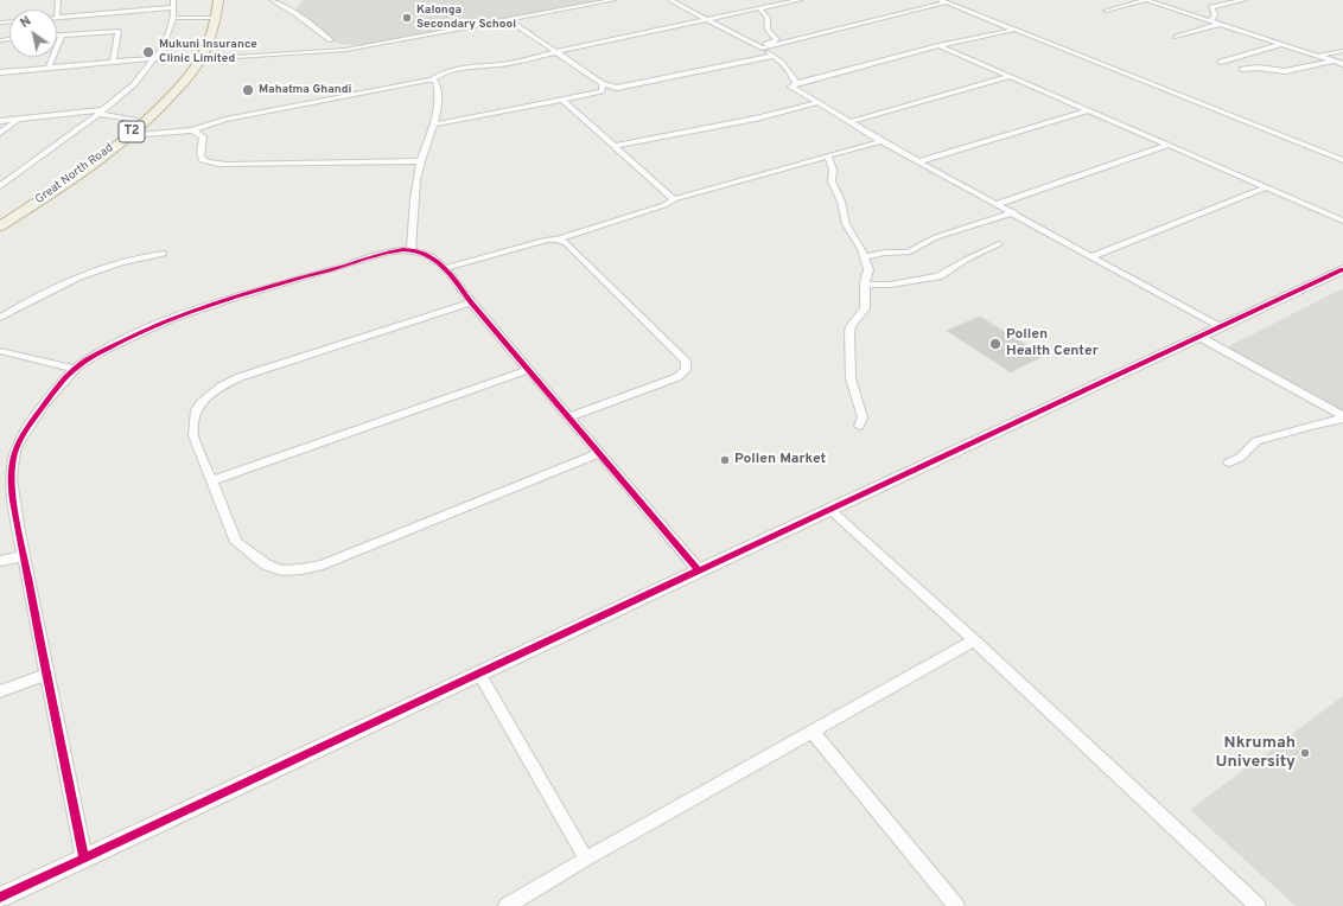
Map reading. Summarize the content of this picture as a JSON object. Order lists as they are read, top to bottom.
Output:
{
  "streets": {
    "highway": ["T2", "Great North Road"]
  },
  "places": [
    "Kalonga Secondary School",
    "Mukuni Insurance Clinic Limited",
    "Mahatma Ghandi",
    "Pollen Health Center",
    "Pollen Market",
    "Nkrumah University"
  ],
  "north": "top left"
}
